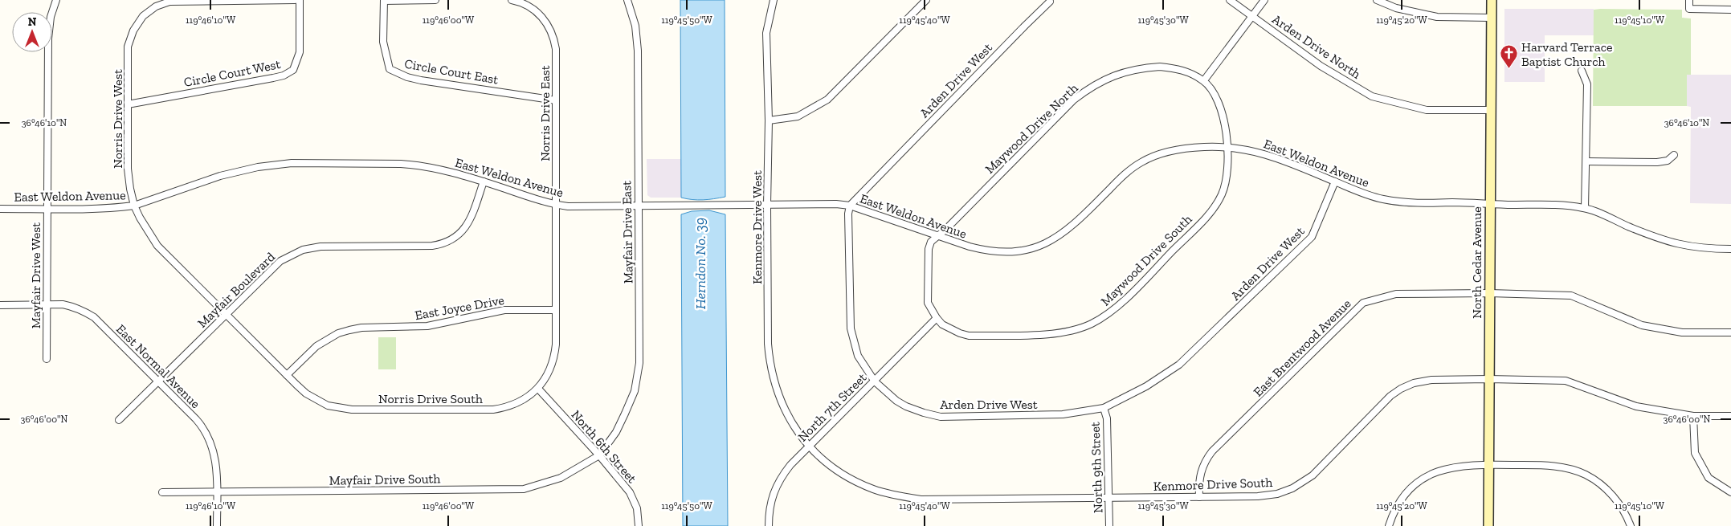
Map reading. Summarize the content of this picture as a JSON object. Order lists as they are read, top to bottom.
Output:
{
  "streets": {
    "main road": ["North Cedar Avenue"],
    "street": [
      "Arden Drive North",
      "Circle Court East",
      "Circle Court West",
      "Arden Drive West",
      "Norris Drive East",
      "Norris Drive West",
      "Maywood Drive North",
      "East Weldon Avenue",
      "Kenmore Drive West",
      "Mayfair Drive East",
      "Maywood Drive South",
      "Mayfair Drive West",
      "Mayfair Boulevard",
      "East Joyce Drive",
      "East Brentwood Avenue",
      "East Normal Avenue",
      "Norris Drive South",
      "North 7th Street",
      "North 6th Street",
      "North 9th Street",
      "Mayfair Drive South",
      "Kenmore Drive South"
    ]
  },
  "crossings": [
    ["Arden Drive North", "North Cedar Avenue"],
    ["Circle Court East", "Norris Drive East"],
    ["Circle Court West", "Norris Drive West"],
    ["Arden Drive West", "East Weldon Avenue"],
    ["Arden Drive West", "North 7th Street"],
    ["Arden Drive West", "North 9th Street"],
    ["Norris Drive East", "East Weldon Avenue"],
    ["Norris Drive East", "East Joyce Drive"],
    ["Norris Drive East", "Norris Drive South"],
    ["Norris Drive East", "North 6th Street"],
    ["Norris Drive West", "East Weldon Avenue"],
    ["Norris Drive West", "Mayfair Boulevard"],
    ["Norris Drive West", "East Joyce Drive"],
    ["Norris Drive West", "Norris Drive South"],
    ["Maywood Drive North", "East Weldon Avenue"],
    ["Maywood Drive North", "Maywood Drive South"],
    ["East Weldon Avenue", "Kenmore Drive West"],
    ["East Weldon Avenue", "Mayfair Drive East"],
    ["East Weldon Avenue", "Maywood Drive South"],
    ["East Weldon Avenue", "North Cedar Avenue"],
    ["East Weldon Avenue", "Mayfair Drive West"],
    ["East Weldon Avenue", "Mayfair Boulevard"],
    ["Kenmore Drive West", "North 7th Street"],
    ["Kenmore Drive West", "Kenmore Drive South"],
    ["Mayfair Drive East", "North 6th Street"],
    ["Mayfair Drive East", "Mayfair Drive South"],
    ["Maywood Drive South", "North 7th Street"],
    ["North Cedar Avenue", "East Brentwood Avenue"],
    ["North Cedar Avenue", "Kenmore Drive South"],
    ["Mayfair Drive West", "East Normal Avenue"],
    ["Mayfair Boulevard", "East Normal Avenue"],
    ["East Brentwood Avenue", "Kenmore Drive South"],
    ["East Normal Avenue", "Mayfair Drive South"],
    ["Norris Drive South", "North 6th Street"],
    ["North 7th Street", "Kenmore Drive South"],
    ["North 6th Street", "Mayfair Drive South"],
    ["North 9th Street", "Kenmore Drive South"]
  ],
  "water": ["Herndon No. 39"],
  "places": {
    "church": ["Harvard Terrace Baptist Church"]
  },
  "north": "top",
  "coordinates": [
    "119°46'10\"W",
    "119°46'00\"W",
    "119°45'50\"W",
    "119°45'40\"W",
    "119°45'30\"W",
    "119°45'20\"W",
    "119°45'10\"W",
    "36°46'10\"N",
    "36°46'00\"N"
  ]
}
